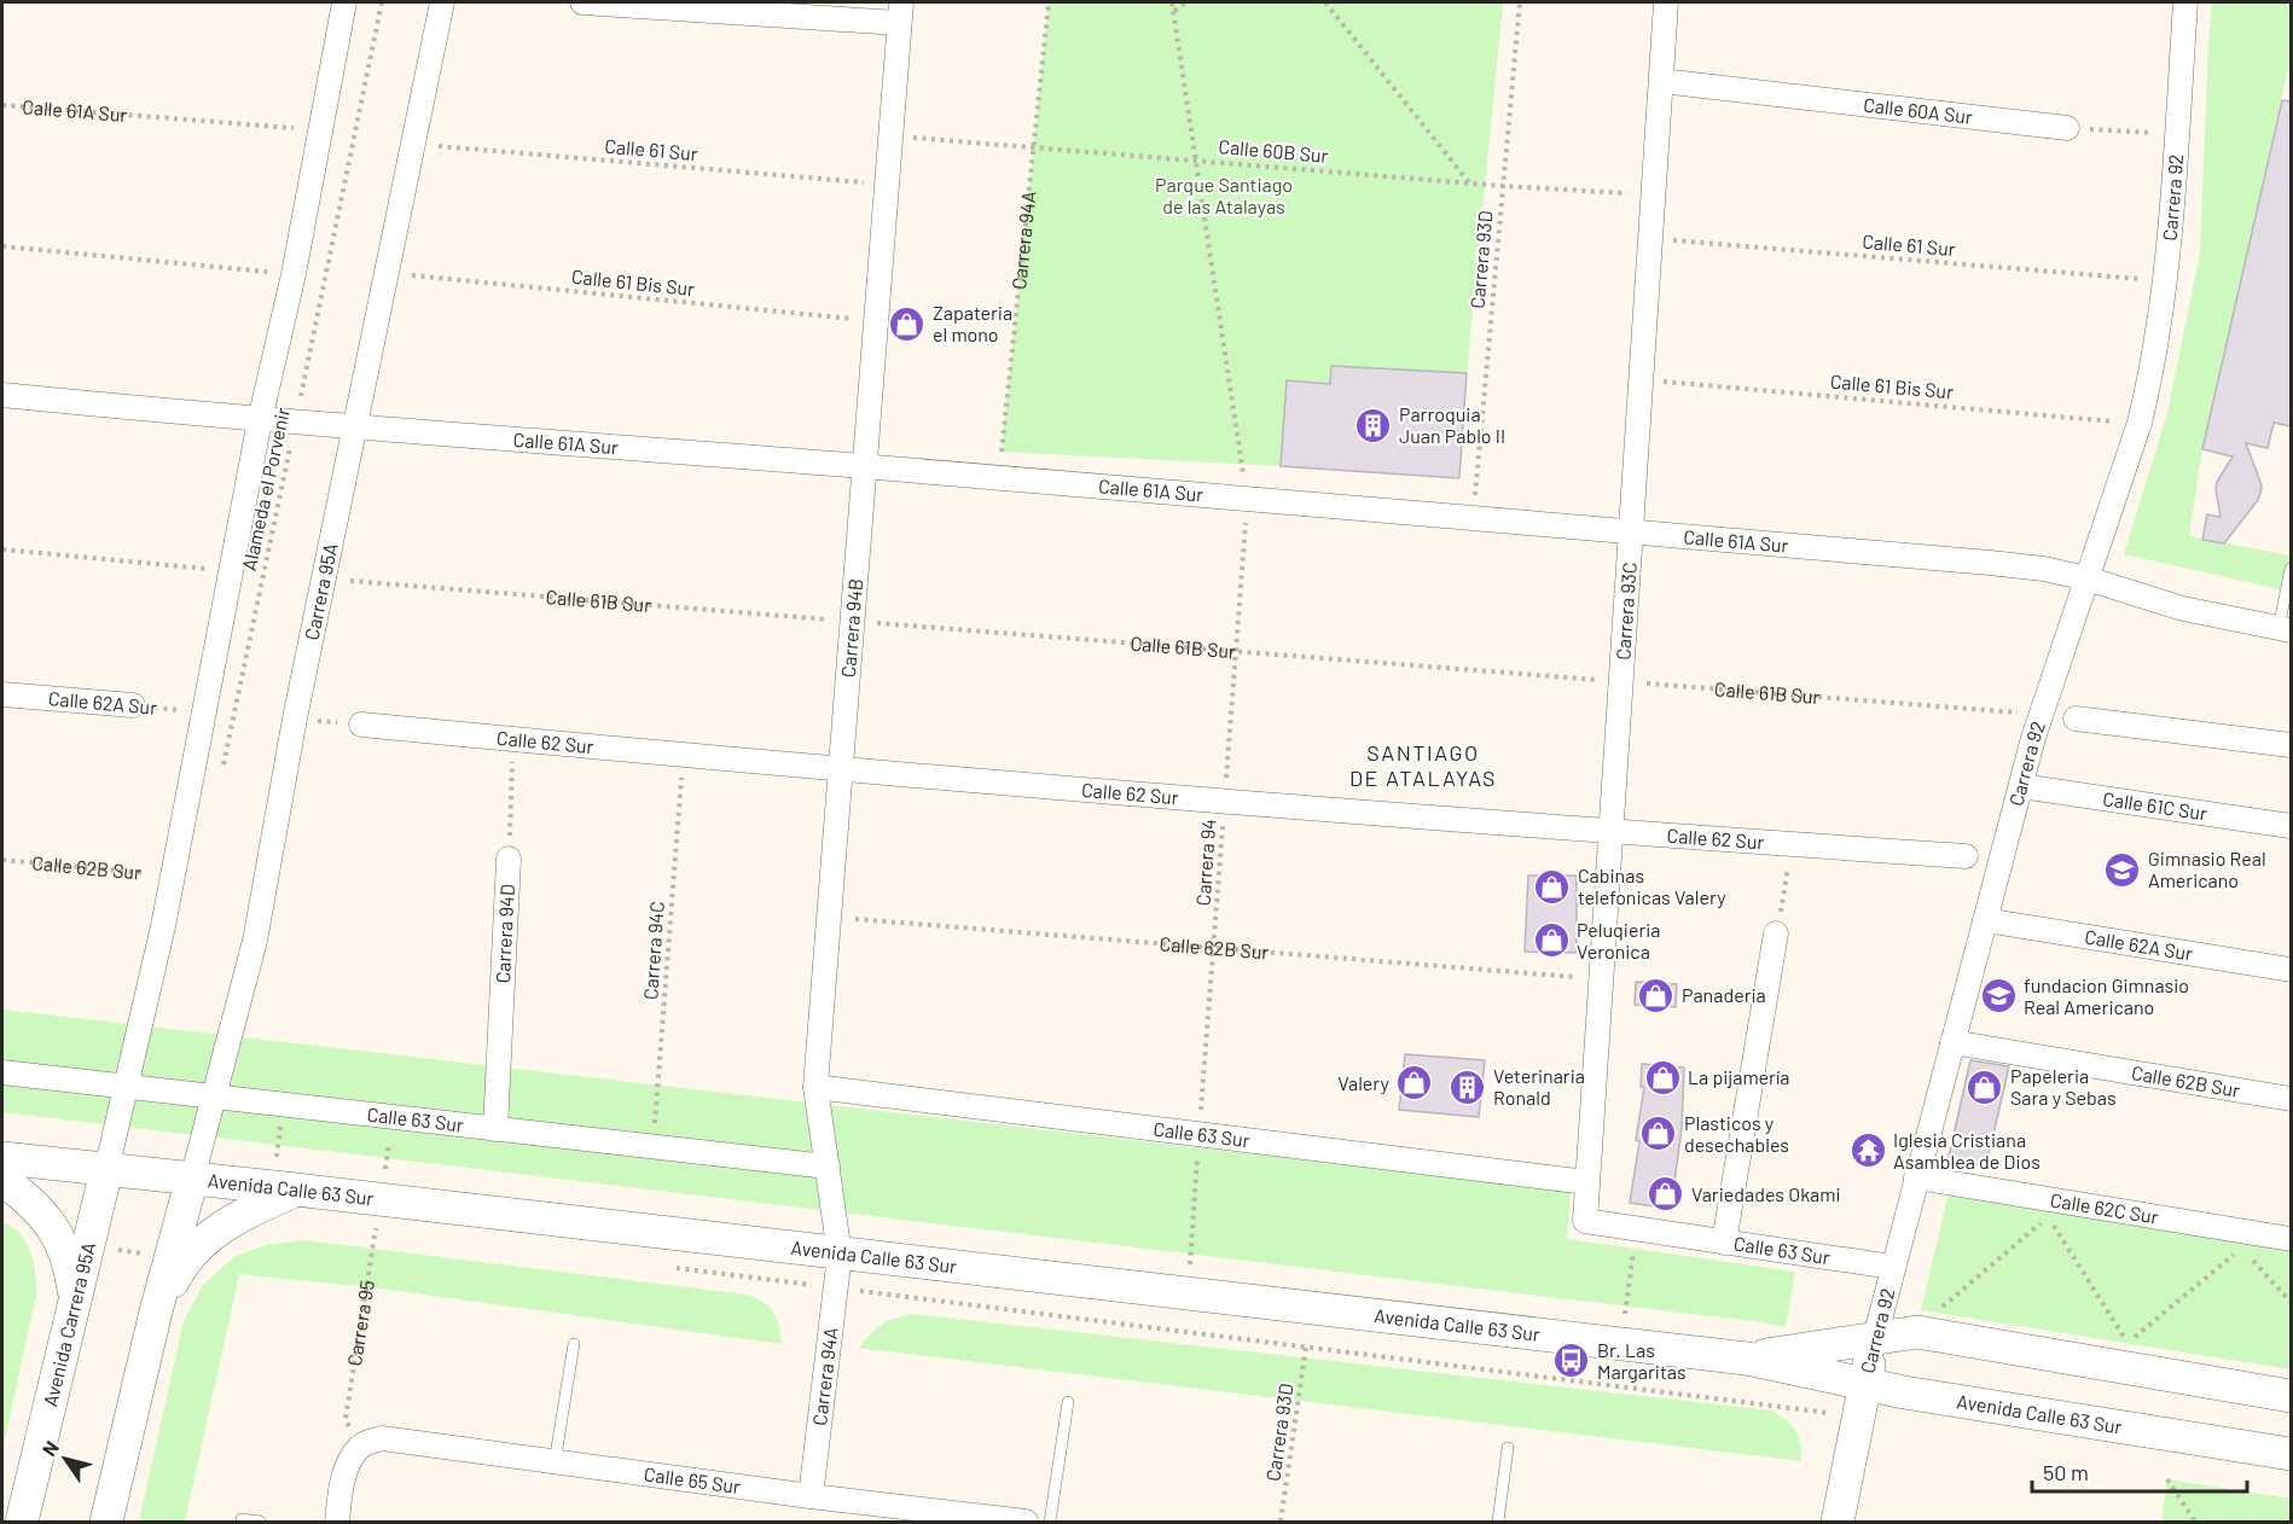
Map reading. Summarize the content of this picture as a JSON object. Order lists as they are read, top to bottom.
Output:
{
  "streets": {
    "main road": ["Carrera 92", "Avenida Calle 63 Sur", "Avenida Carrera 95A"],
    "street": [
      "Calle 61A Sur",
      "Calle 60A Sur",
      "Carrera 94A",
      "Carrera 95A",
      "Carrera 93C",
      "Carrera 94B",
      "Calle 62A Sur",
      "Calle 62 Sur",
      "Calle 61C Sur",
      "Calle 62B Sur",
      "Carrera 94D",
      "Calle 63 Sur",
      "Calle 62C Sur",
      "Calle 65 Sur"
    ],
    "path": [
      "Calle 61 Sur",
      "Calle 60B Sur",
      "Carrera 93D",
      "Calle 61 Bis Sur",
      "Alameda el Porvenir",
      "Calle 61B Sur",
      "Carrera 94",
      "Carrera 94C",
      "Carrera 95"
    ]
  },
  "crossings": [
    ["Calle 61A Sur", "Carrera 92"],
    ["Calle 61A Sur", "Carrera 94A"],
    ["Calle 61A Sur", "Carrera 93D"],
    ["Calle 61A Sur", "Alameda el Porvenir"],
    ["Calle 61A Sur", "Carrera 95A"],
    ["Calle 61A Sur", "Carrera 93C"],
    ["Calle 61A Sur", "Carrera 94B"],
    ["Calle 61A Sur", "Carrera 94"],
    ["Calle 60A Sur", "Carrera 93C"],
    ["Calle 61 Sur", "Carrera 92"],
    ["Calle 61 Sur", "Carrera 95A"],
    ["Calle 61 Sur", "Carrera 93C"],
    ["Calle 61 Sur", "Carrera 94B"],
    ["Calle 60B Sur", "Carrera 94A"],
    ["Calle 60B Sur", "Carrera 93D"],
    ["Calle 60B Sur", "Carrera 93C"],
    ["Calle 60B Sur", "Carrera 94B"],
    ["Calle 60B Sur", "Carrera 94"],
    ["Carrera 92", "Calle 61 Bis Sur"],
    ["Carrera 92", "Calle 61B Sur"],
    ["Carrera 92", "Calle 62A Sur"],
    ["Carrera 92", "Calle 61C Sur"],
    ["Carrera 92", "Calle 62B Sur"],
    ["Carrera 92", "Calle 63 Sur"],
    ["Carrera 92", "Avenida Calle 63 Sur"],
    ["Carrera 92", "Calle 62C Sur"],
    ["Carrera 94A", "Carrera 94B"],
    ["Carrera 94A", "Avenida Calle 63 Sur"],
    ["Carrera 94A", "Calle 65 Sur"],
    ["Calle 61 Bis Sur", "Carrera 95A"],
    ["Calle 61 Bis Sur", "Carrera 93C"],
    ["Calle 61 Bis Sur", "Carrera 94B"],
    ["Carrera 95A", "Calle 61B Sur"],
    ["Carrera 95A", "Calle 63 Sur"],
    ["Carrera 95A", "Avenida Calle 63 Sur"],
    ["Calle 61B Sur", "Carrera 93C"],
    ["Calle 61B Sur", "Carrera 94B"],
    ["Calle 61B Sur", "Carrera 94"],
    ["Carrera 93C", "Calle 62 Sur"],
    ["Carrera 93C", "Calle 62B Sur"],
    ["Carrera 93C", "Calle 63 Sur"],
    ["Carrera 94B", "Calle 62 Sur"],
    ["Carrera 94B", "Calle 62B Sur"],
    ["Carrera 94B", "Calle 63 Sur"],
    ["Carrera 94B", "Avenida Calle 63 Sur"],
    ["Calle 62 Sur", "Carrera 94"],
    ["Calle 62 Sur", "Carrera 94D"],
    ["Calle 62 Sur", "Carrera 94C"],
    ["Carrera 94", "Calle 62B Sur"],
    ["Carrera 94", "Calle 63 Sur"],
    ["Carrera 94D", "Calle 63 Sur"],
    ["Carrera 94C", "Calle 63 Sur"],
    ["Calle 63 Sur", "Carrera 95"],
    ["Avenida Calle 63 Sur", "Carrera 95"],
    ["Avenida Calle 63 Sur", "Avenida Carrera 95A"],
    ["Carrera 95", "Calle 65 Sur"]
  ],
  "districts": ["SANTIAGO DE ATALAYAS"],
  "parks": ["Parque Santiago de las Atalayas"],
  "places": {
    "shop": [
      "Zapateria el mono",
      "Cabinas telefonicas Valery",
      "Peluqieria Veronica",
      "Panaderia",
      "La pijamería",
      "Valery",
      "Papeleria Sara y Sebas",
      "Plasticos y desechables",
      "Variedades Okami"
    ],
    "building": ["Parroquia Juan Pablo II", "Veterinaria Ronald"],
    "school or university": ["Gimnasio Real Americano", "fundacion Gimnasio Real Americano"],
    "temple": ["Iglesia Cristiana Asamblea de Dios"],
    "bus stop": ["Br. Las Margaritas"]
  },
  "scale_bar": "50 m",
  "north": "top left"
}
